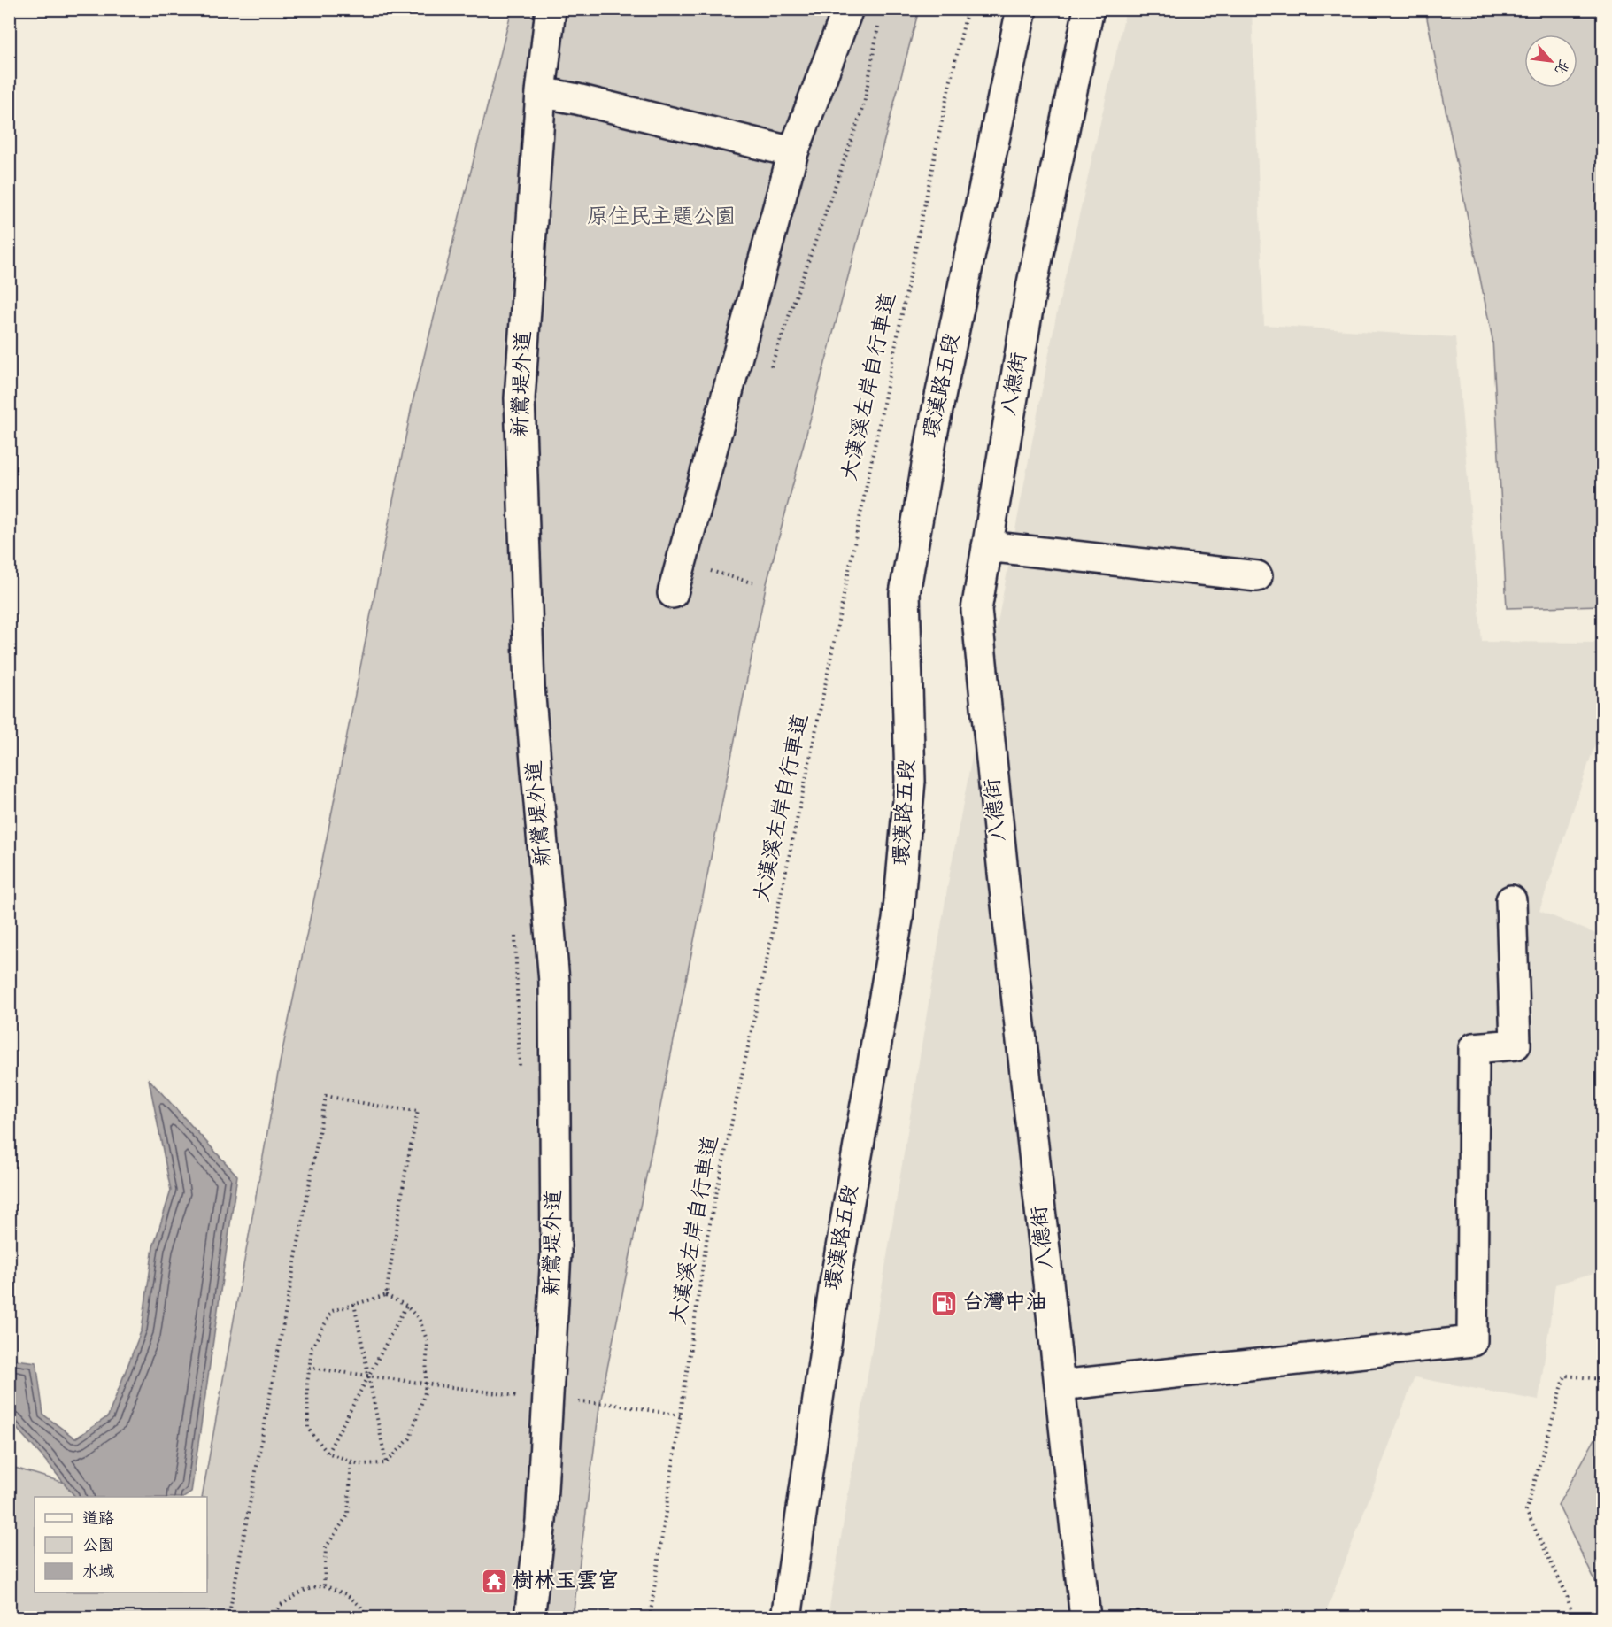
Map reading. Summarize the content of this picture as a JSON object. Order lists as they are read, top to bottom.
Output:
{
  "streets": {
    "street": ["新鶯堤外道", "八德街", "環漢路五段"],
    "path": ["大漢溪左岸自行車道"]
  },
  "parks": ["原住民主題公園"],
  "places": {
    "fuel station": ["台灣中油"],
    "temple": ["樹林玉雲宮"]
  },
  "legend": ["道路", "公園", "水域"],
  "north": "bottom right"
}
